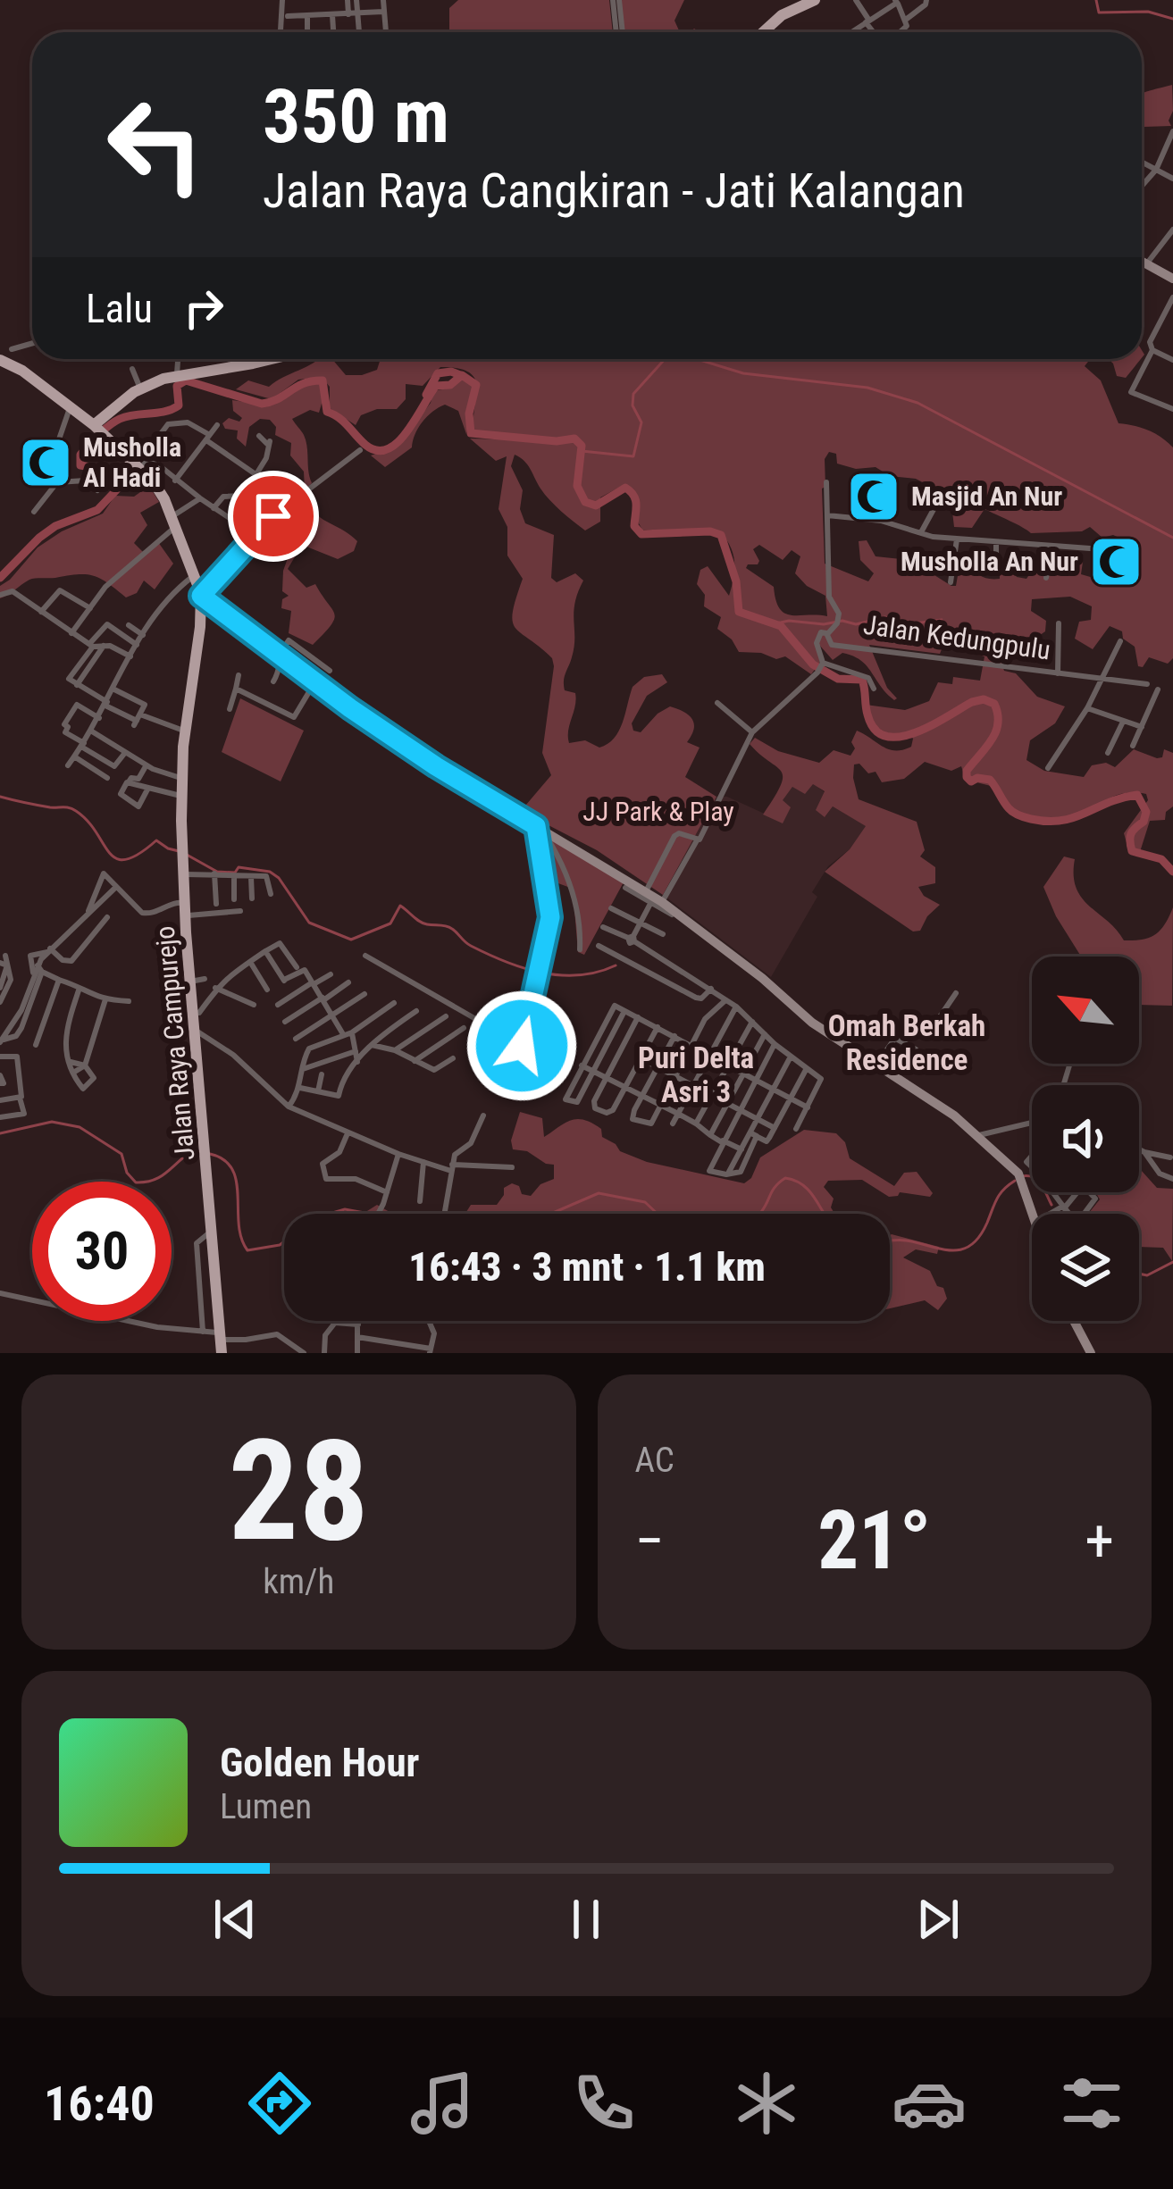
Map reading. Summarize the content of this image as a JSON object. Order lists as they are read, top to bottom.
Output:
{
  "streets": {
    "main road": ["Jalan Raya Campurejo"],
    "street": ["Jalan Kedungpulu"]
  },
  "districts": ["Omah Berkah Residence", "Puri Delta Asri 3"],
  "parks": ["JJ Park & Play"],
  "places": {
    "mosque": ["Musholla Al Hadi", "Masjid An Nur", "Musholla An Nur"]
  },
  "north": "top left",
  "page": {
    "turn": ["350 m", "Jalan Raya Cangkiran - Jati Kalangan"],
    "then": "Lalu",
    "limit": "30",
    "trip": "16:43 · 3 mnt · 1.1 km",
    "tile": [
      ["28", "km/h"],
      "AC"
    ],
    "heat": ["−", "21°", "+"],
    "song": ["Golden Hour", "Lumen"],
    "tabs": "16:40"
  }
}
